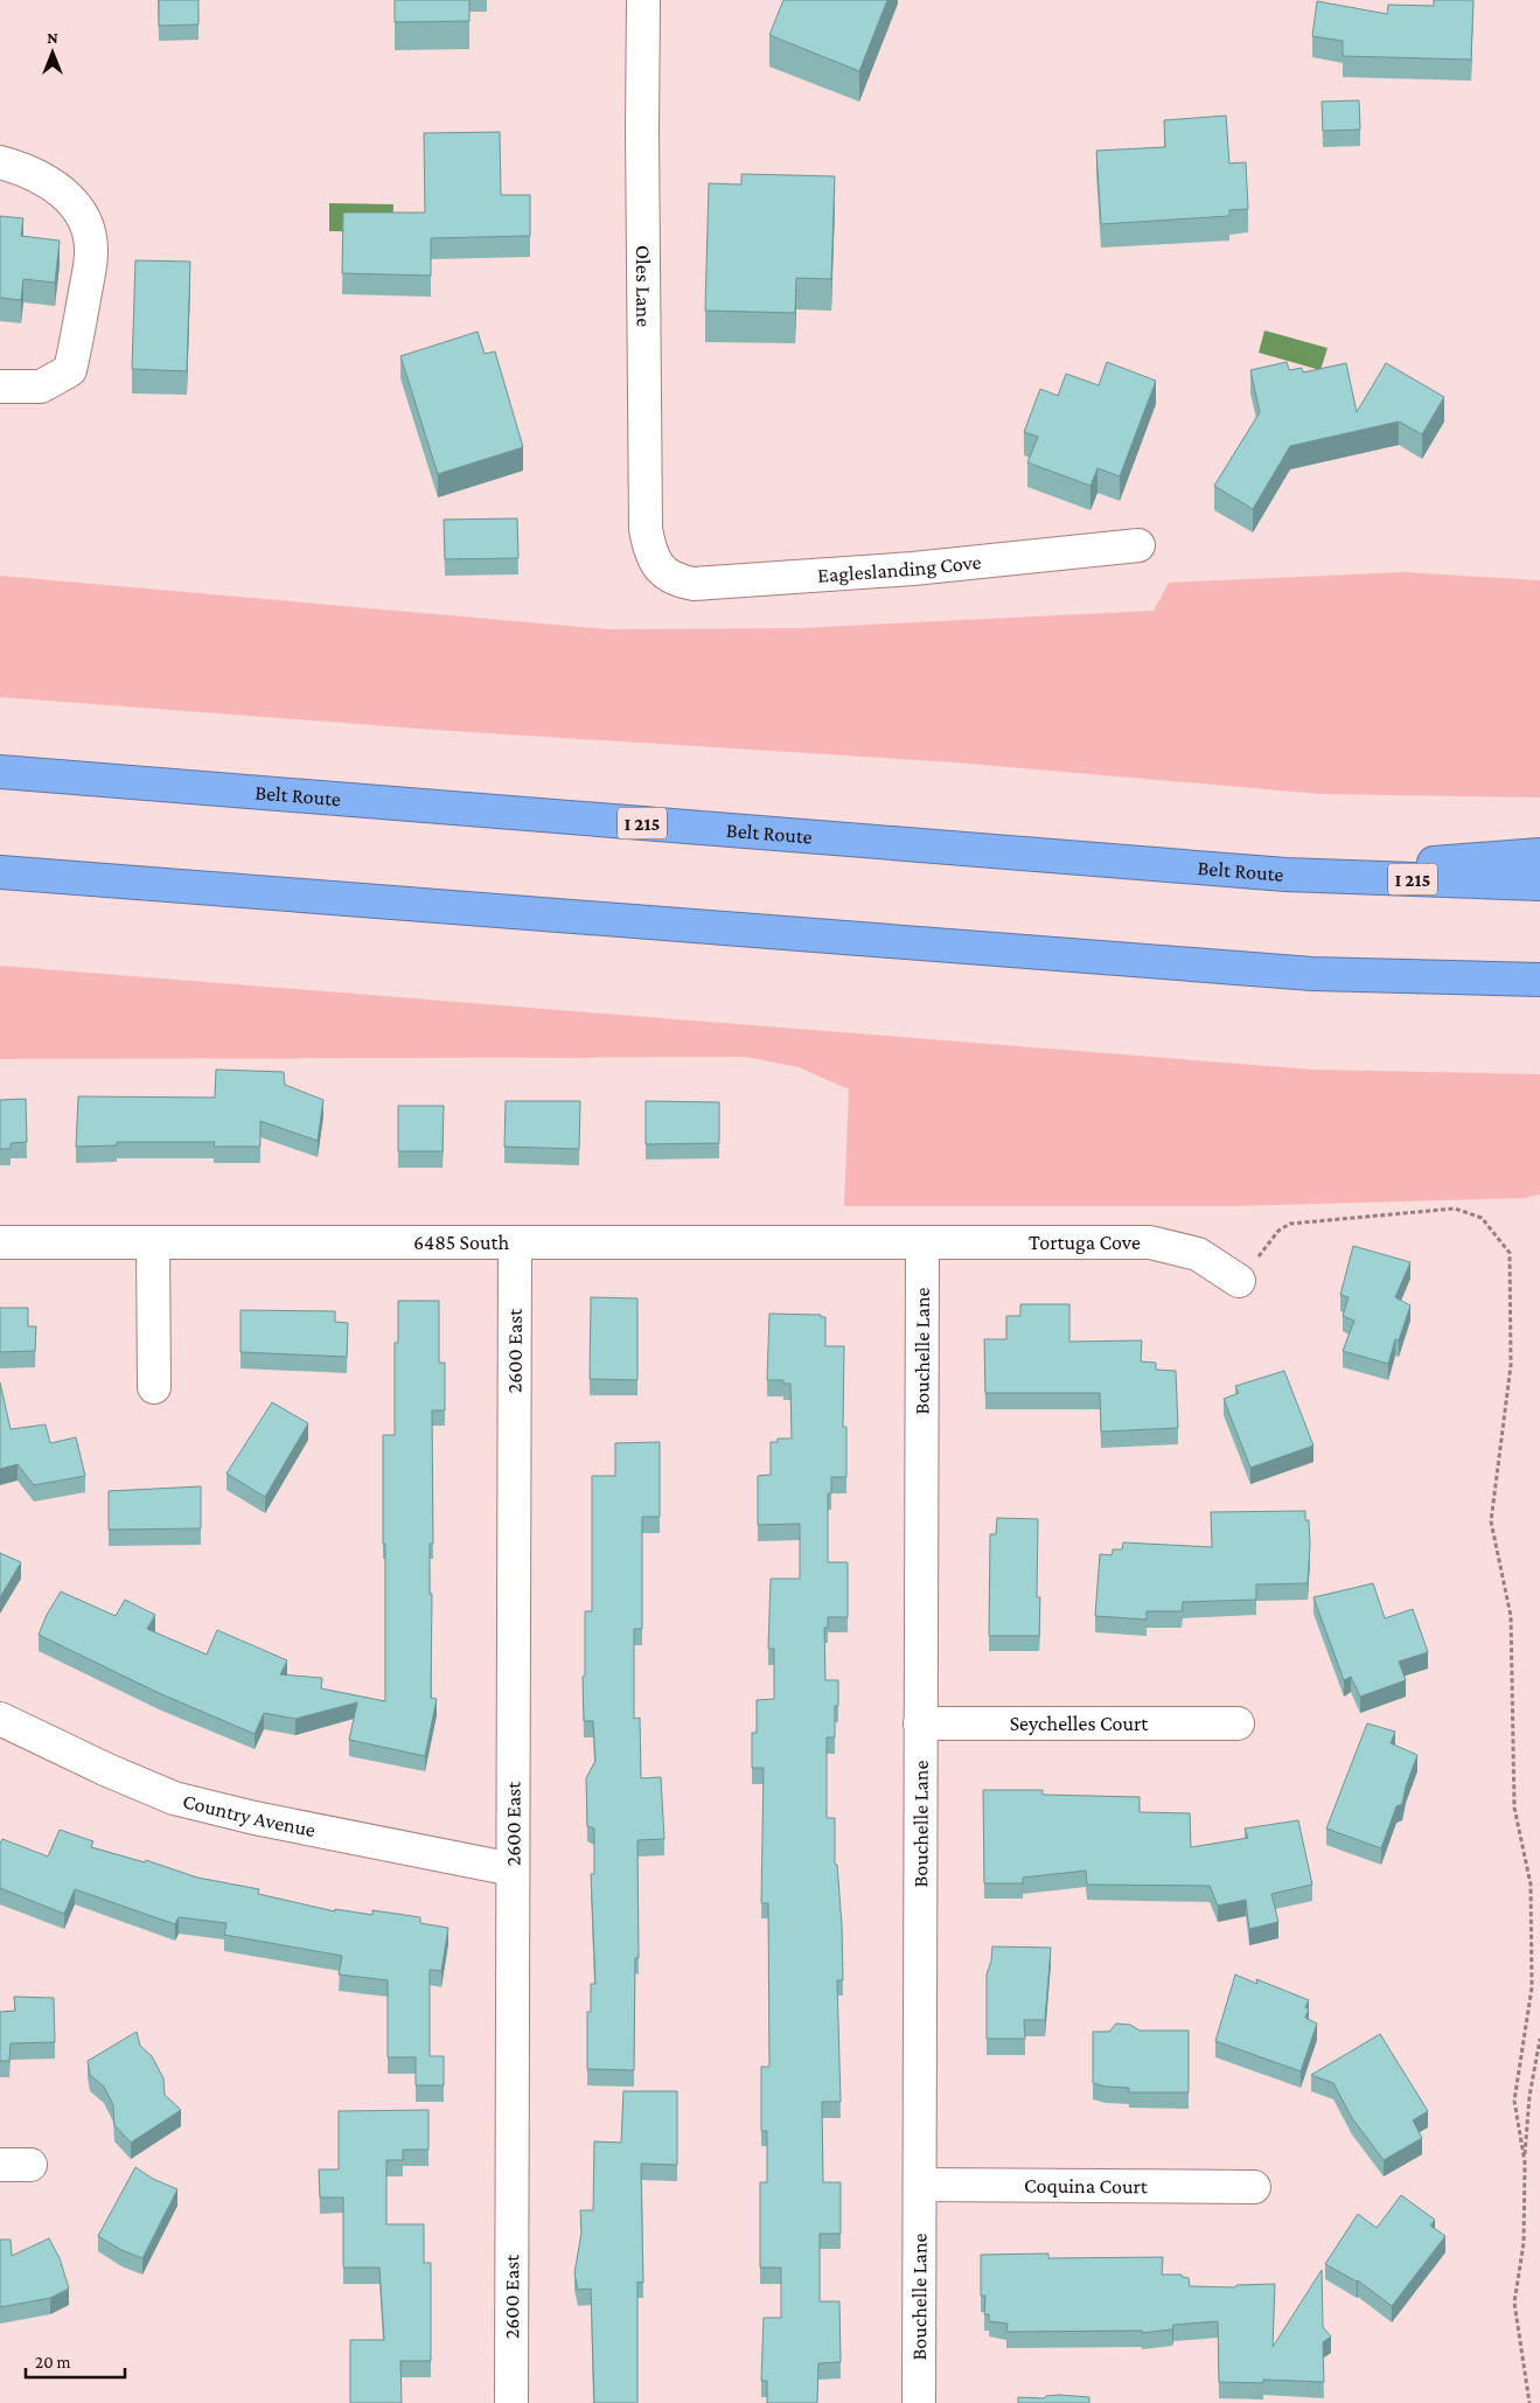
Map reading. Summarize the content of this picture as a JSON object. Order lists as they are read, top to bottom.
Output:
{
  "streets": {
    "highway": ["Belt Route", "I 215"],
    "street": [
      "Oles Lane",
      "Eagleslanding Cove",
      "Tortuga Cove",
      "6485 South",
      "2600 East",
      "Bouchelle Lane",
      "Seychelles Court",
      "Country Avenue",
      "Coquina Court"
    ]
  },
  "crossings": [
    ["Oles Lane", "Eagleslanding Cove"],
    ["Tortuga Cove", "6485 South"],
    ["Tortuga Cove", "Bouchelle Lane"],
    ["6485 South", "2600 East"],
    ["6485 South", "Bouchelle Lane"],
    ["2600 East", "Country Avenue"],
    ["Bouchelle Lane", "Seychelles Court"],
    ["Bouchelle Lane", "Coquina Court"]
  ],
  "scale_bar": "20 m",
  "north": "top"
}
